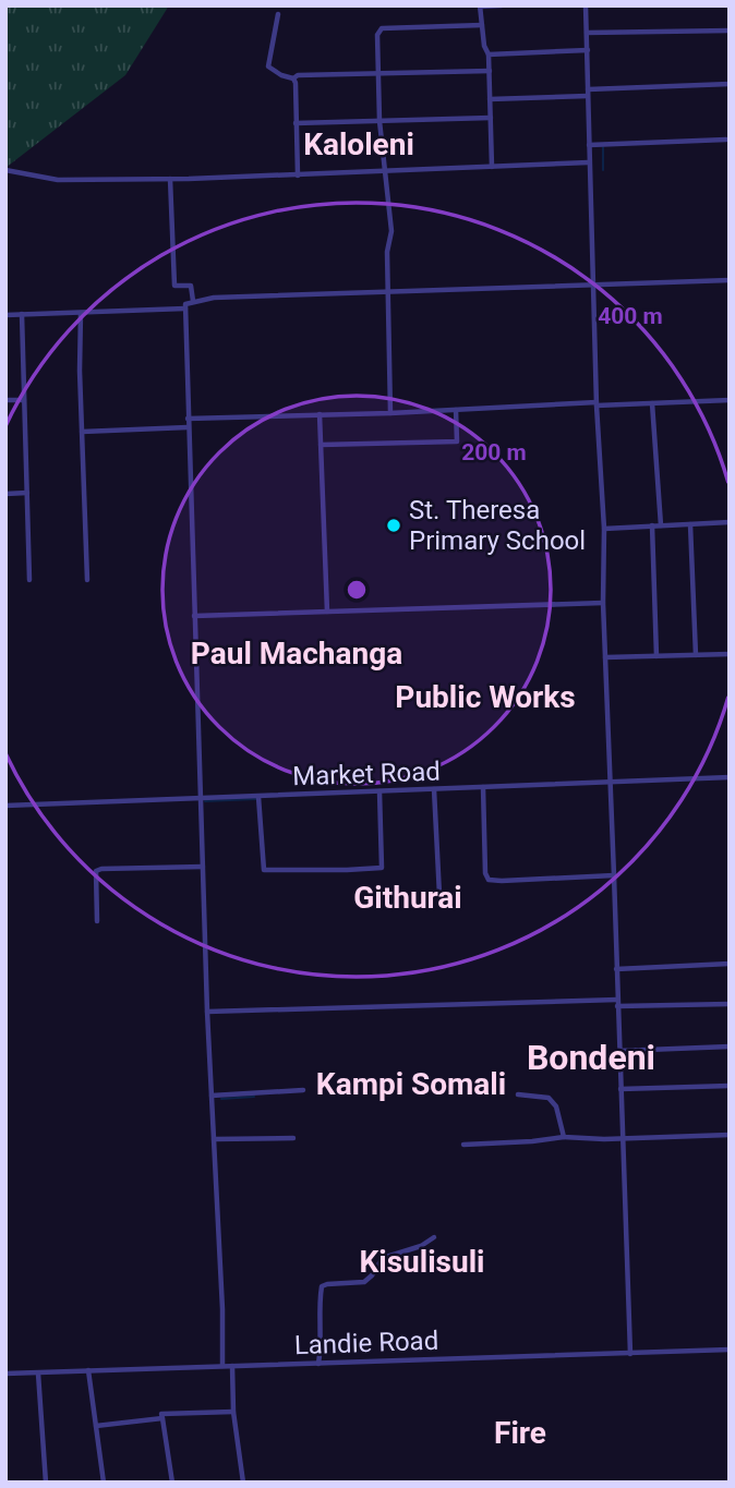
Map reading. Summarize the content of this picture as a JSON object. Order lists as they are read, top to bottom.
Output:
{
  "streets": {
    "street": ["Market Road", "Landie Road"]
  },
  "districts": [
    "Kaloleni",
    "Paul Machanga",
    "Public Works",
    "Githurai",
    "Bondeni",
    "Kampi Somali",
    "Kisulisuli",
    "Fire"
  ],
  "places": ["St. Theresa Primary School"],
  "rings": ["400 m", "200 m"]
}
